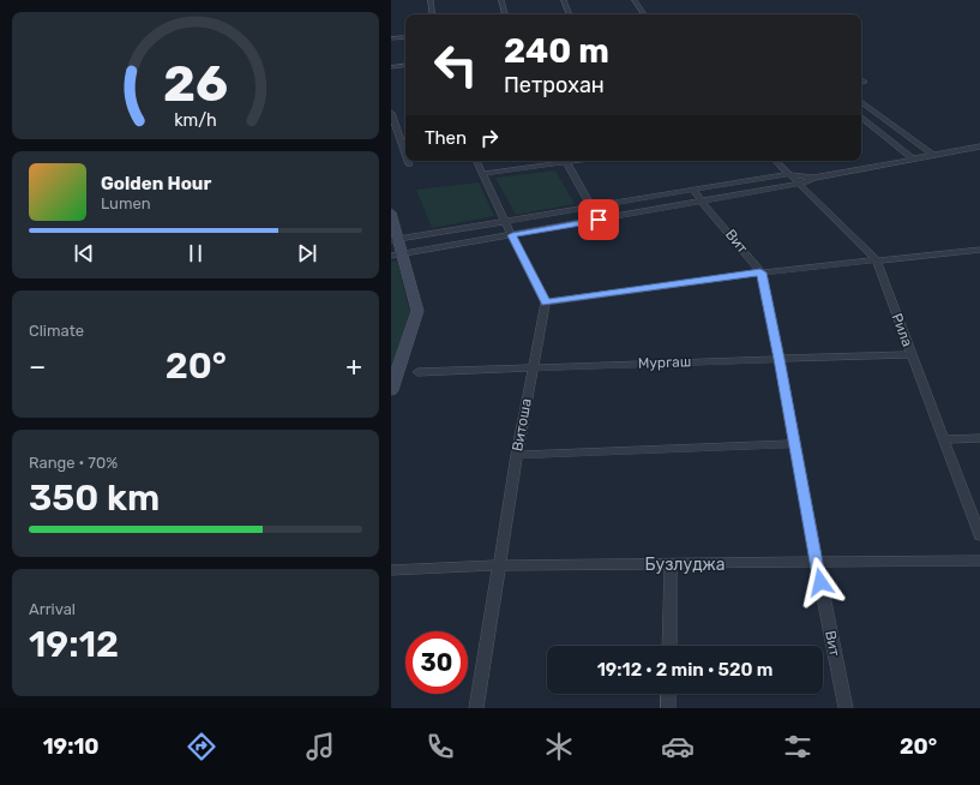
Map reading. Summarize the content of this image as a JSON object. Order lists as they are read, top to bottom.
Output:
{
  "streets": {
    "street": [
      "Вит",
      "Рила",
      "Мургаш",
      "Витоша",
      "Бузлуджа"
    ]
  },
  "crossings": [
    ["Вит", "Мургаш"],
    ["Вит", "Бузлуджа"],
    ["Рила", "Мургаш"],
    ["Мургаш", "Витоша"],
    ["Витоша", "Бузлуджа"]
  ],
  "page": {
    "turn": ["240 m", "Петрохан"],
    "then": "Then",
    "song": ["Golden Hour", "Lumen"],
    "tile": [
      "Climate",
      ["Range · 70%", "350 km"],
      ["Arrival", "19:12"]
    ],
    "heat": ["−", "20°", "+"],
    "limit": "30",
    "trip": "19:12 · 2 min · 520 m",
    "tabs": ["19:10", "20°"],
    "gauge": ["26", "km/h"]
  }
}
